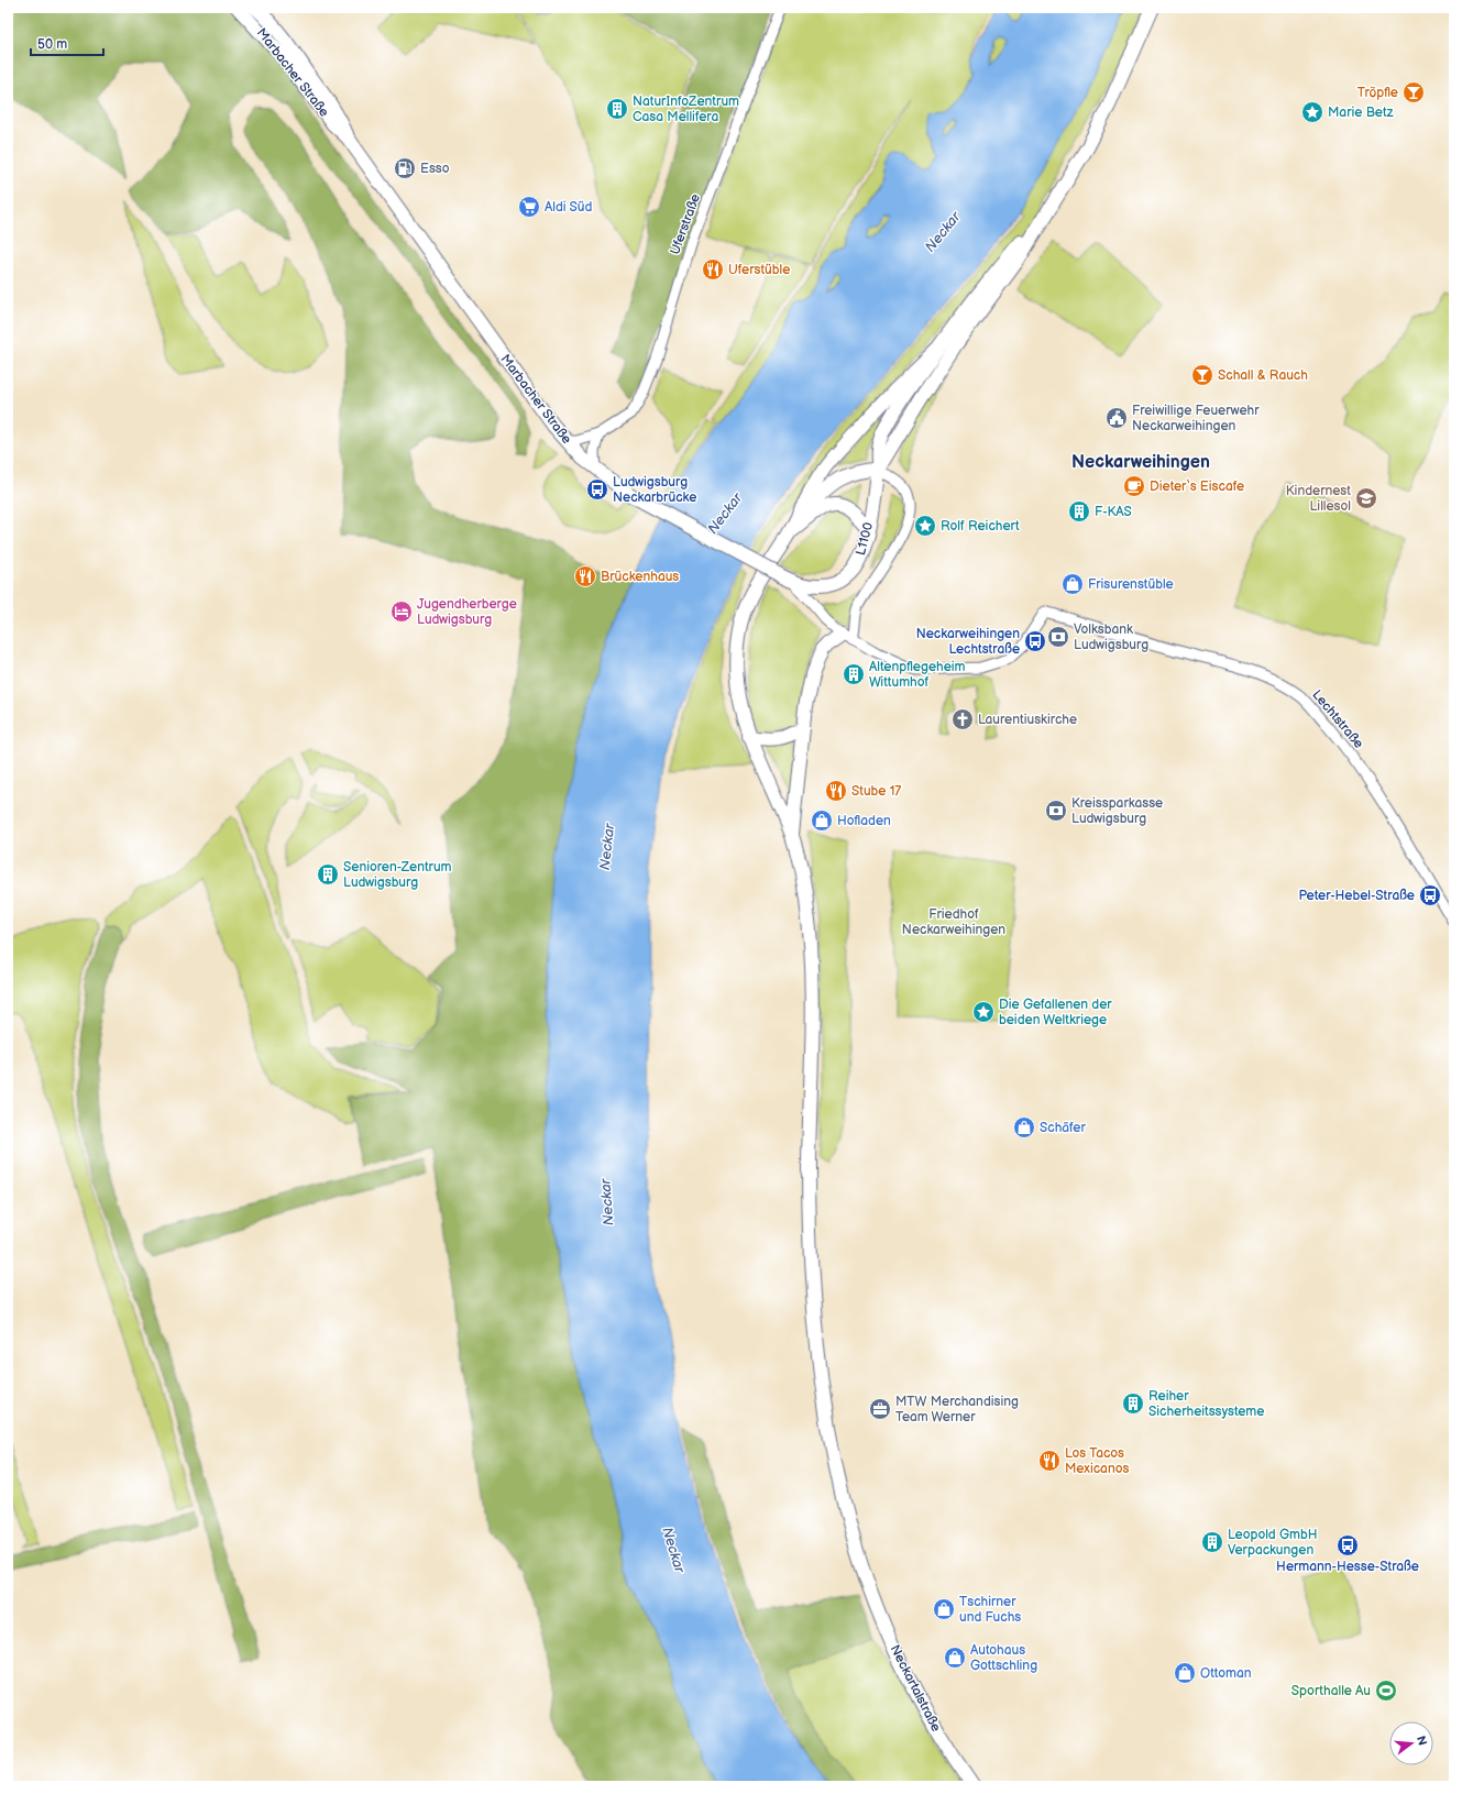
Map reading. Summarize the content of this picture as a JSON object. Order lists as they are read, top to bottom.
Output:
{
  "streets": {
    "main road": ["Marbacher Straße", "L1100", "Neckartalstraße"],
    "street": ["Uferstraße", "Lechtstraße"]
  },
  "crossings": [
    ["Marbacher Straße", "Uferstraße"],
    ["Marbacher Straße", "L1100"]
  ],
  "districts": ["Neckarweihingen"],
  "water": ["Neckar"],
  "parks": ["Friedhof Neckarweihingen"],
  "places": {
    "bar": ["Tröpfle", "Schall & Rauch"],
    "building": [
      "NaturInfoZentrum Casa Mellifera",
      "F-KAS",
      "Altenpflegeheim Wittumhof",
      "Senioren-Zentrum Ludwigsburg",
      "Reiher Sicherheitssysteme",
      "Leopold GmbH Verpackungen"
    ],
    "place": ["Marie Betz", "Rolf Reichert", "Die Gefallenen der beiden Weltkriege"],
    "fuel station": ["Esso"],
    "supermarket": ["Aldi Süd"],
    "restaurant": [
      "Uferstüble",
      "Brückenhaus",
      "Stube 17",
      "Los Tacos Mexicanos"
    ],
    "public building": ["Freiwillige Feuerwehr Neckarweihingen"],
    "cafe": ["Dieter‘s Eiscafe"],
    "bus stop": [
      "Ludwigsburg Neckarbrücke",
      "Neckarweihingen Lechtstraße",
      "Peter-Hebel-Straße",
      "Hermann-Hesse-Straße"
    ],
    "school or university": ["Kindernest Lillesol"],
    "shop": [
      "Frisurenstüble",
      "Hofladen",
      "Schäfer",
      "Tschirner und Fuchs",
      "Autohaus Gottschling",
      "Ottoman"
    ],
    "hotel": ["Jugendherberge Ludwigsburg"],
    "bank": ["Volksbank Ludwigsburg", "Kreissparkasse Ludwigsburg"],
    "church": ["Laurentiuskirche"],
    "office": ["MTW Merchandising Team Werner"],
    "sports": ["Sporthalle Au"]
  },
  "scale_bar": "50 m",
  "north": "right"
}
